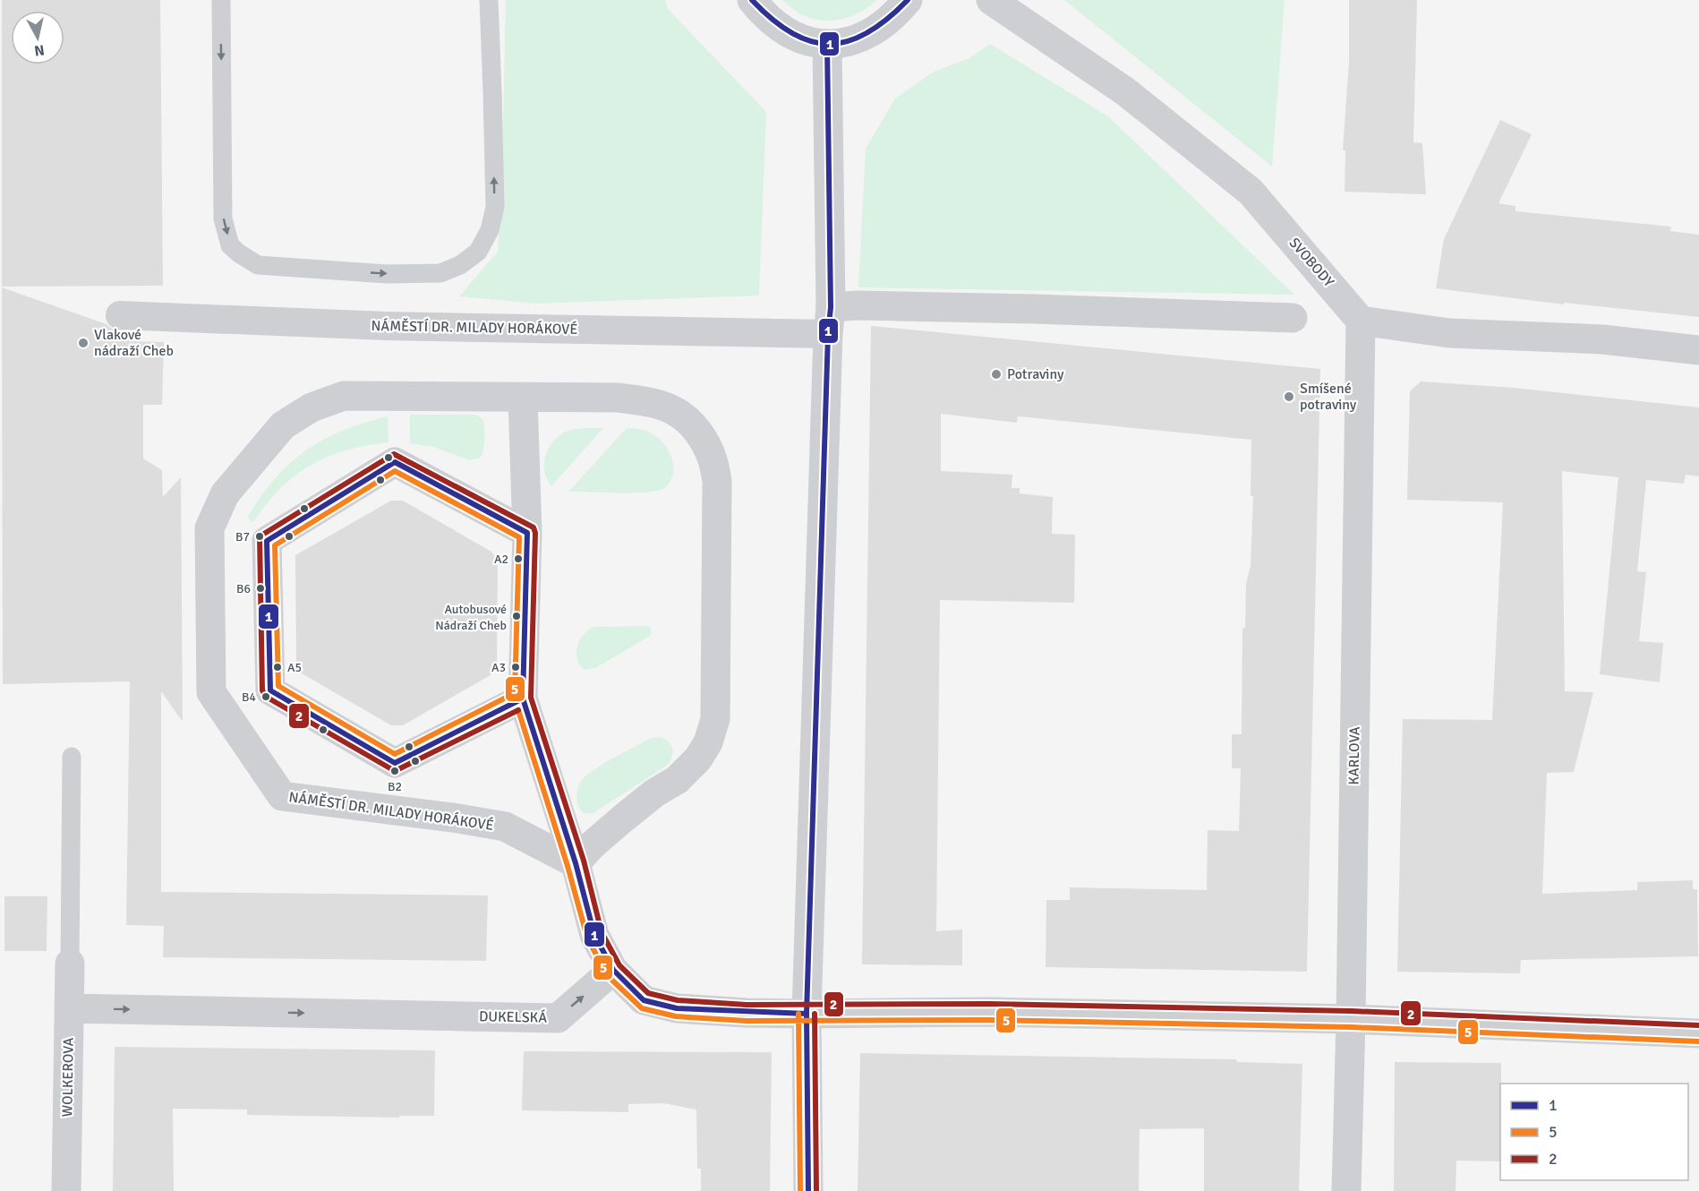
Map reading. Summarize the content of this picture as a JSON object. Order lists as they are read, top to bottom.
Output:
{
  "streets": {
    "street": [
      "SVOBODY",
      "NÁMĚSTÍ DR. MILADY HORÁKOVÉ",
      "KARLOVA",
      "DUKELSKÁ",
      "WOLKEROVA"
    ]
  },
  "crossings": [
    ["SVOBODY", "KARLOVA"],
    ["DUKELSKÁ", "WOLKEROVA"]
  ],
  "one_way": ["DUKELSKÁ"],
  "places": [
    "Vlakové nádraží Cheb",
    "Potraviny",
    "Smíšené potraviny",
    "B7",
    "A2",
    "B6",
    "Autobusové Nádraží Cheb",
    "A5",
    "A3",
    "B4",
    "B2"
  ],
  "lines": ["transit line 1", "transit line 2", "transit line 5"],
  "legend": ["1", "5", "2"],
  "north": "bottom"
}
